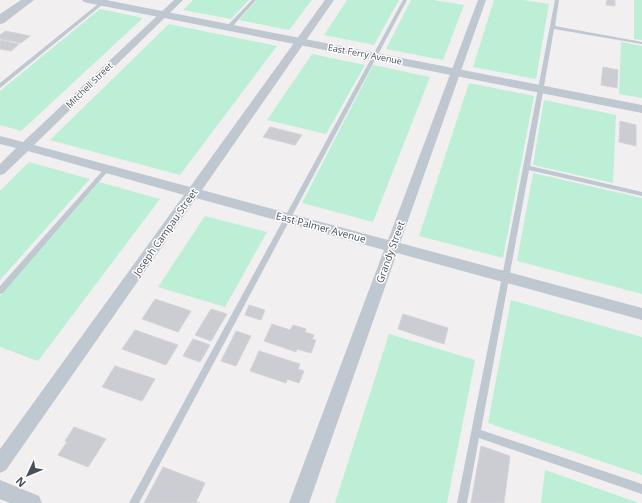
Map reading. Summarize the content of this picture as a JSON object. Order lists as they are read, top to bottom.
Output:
{
  "streets": {
    "street": [
      "East Ferry Avenue",
      "Mitchell Street",
      "East Palmer Avenue",
      "Joseph Campau Street",
      "Grandy Street"
    ]
  },
  "crossings": [
    ["East Ferry Avenue", "Mitchell Street"],
    ["East Ferry Avenue", "Joseph Campau Street"],
    ["East Ferry Avenue", "Grandy Street"],
    ["Mitchell Street", "East Palmer Avenue"],
    ["East Palmer Avenue", "Joseph Campau Street"],
    ["East Palmer Avenue", "Grandy Street"]
  ],
  "north": "bottom left"
}
